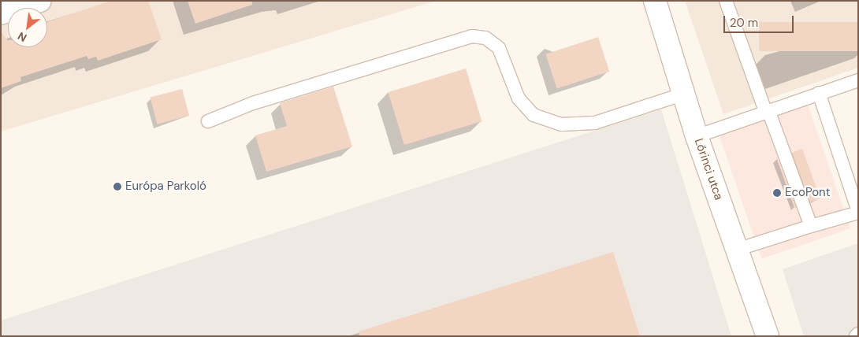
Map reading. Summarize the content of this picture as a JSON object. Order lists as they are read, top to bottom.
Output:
{
  "streets": {
    "street": ["Lőrinci utca"]
  },
  "places": ["Európa Parkoló", "EcoPont"],
  "scale_bar": "20 m",
  "north": "bottom left"
}
